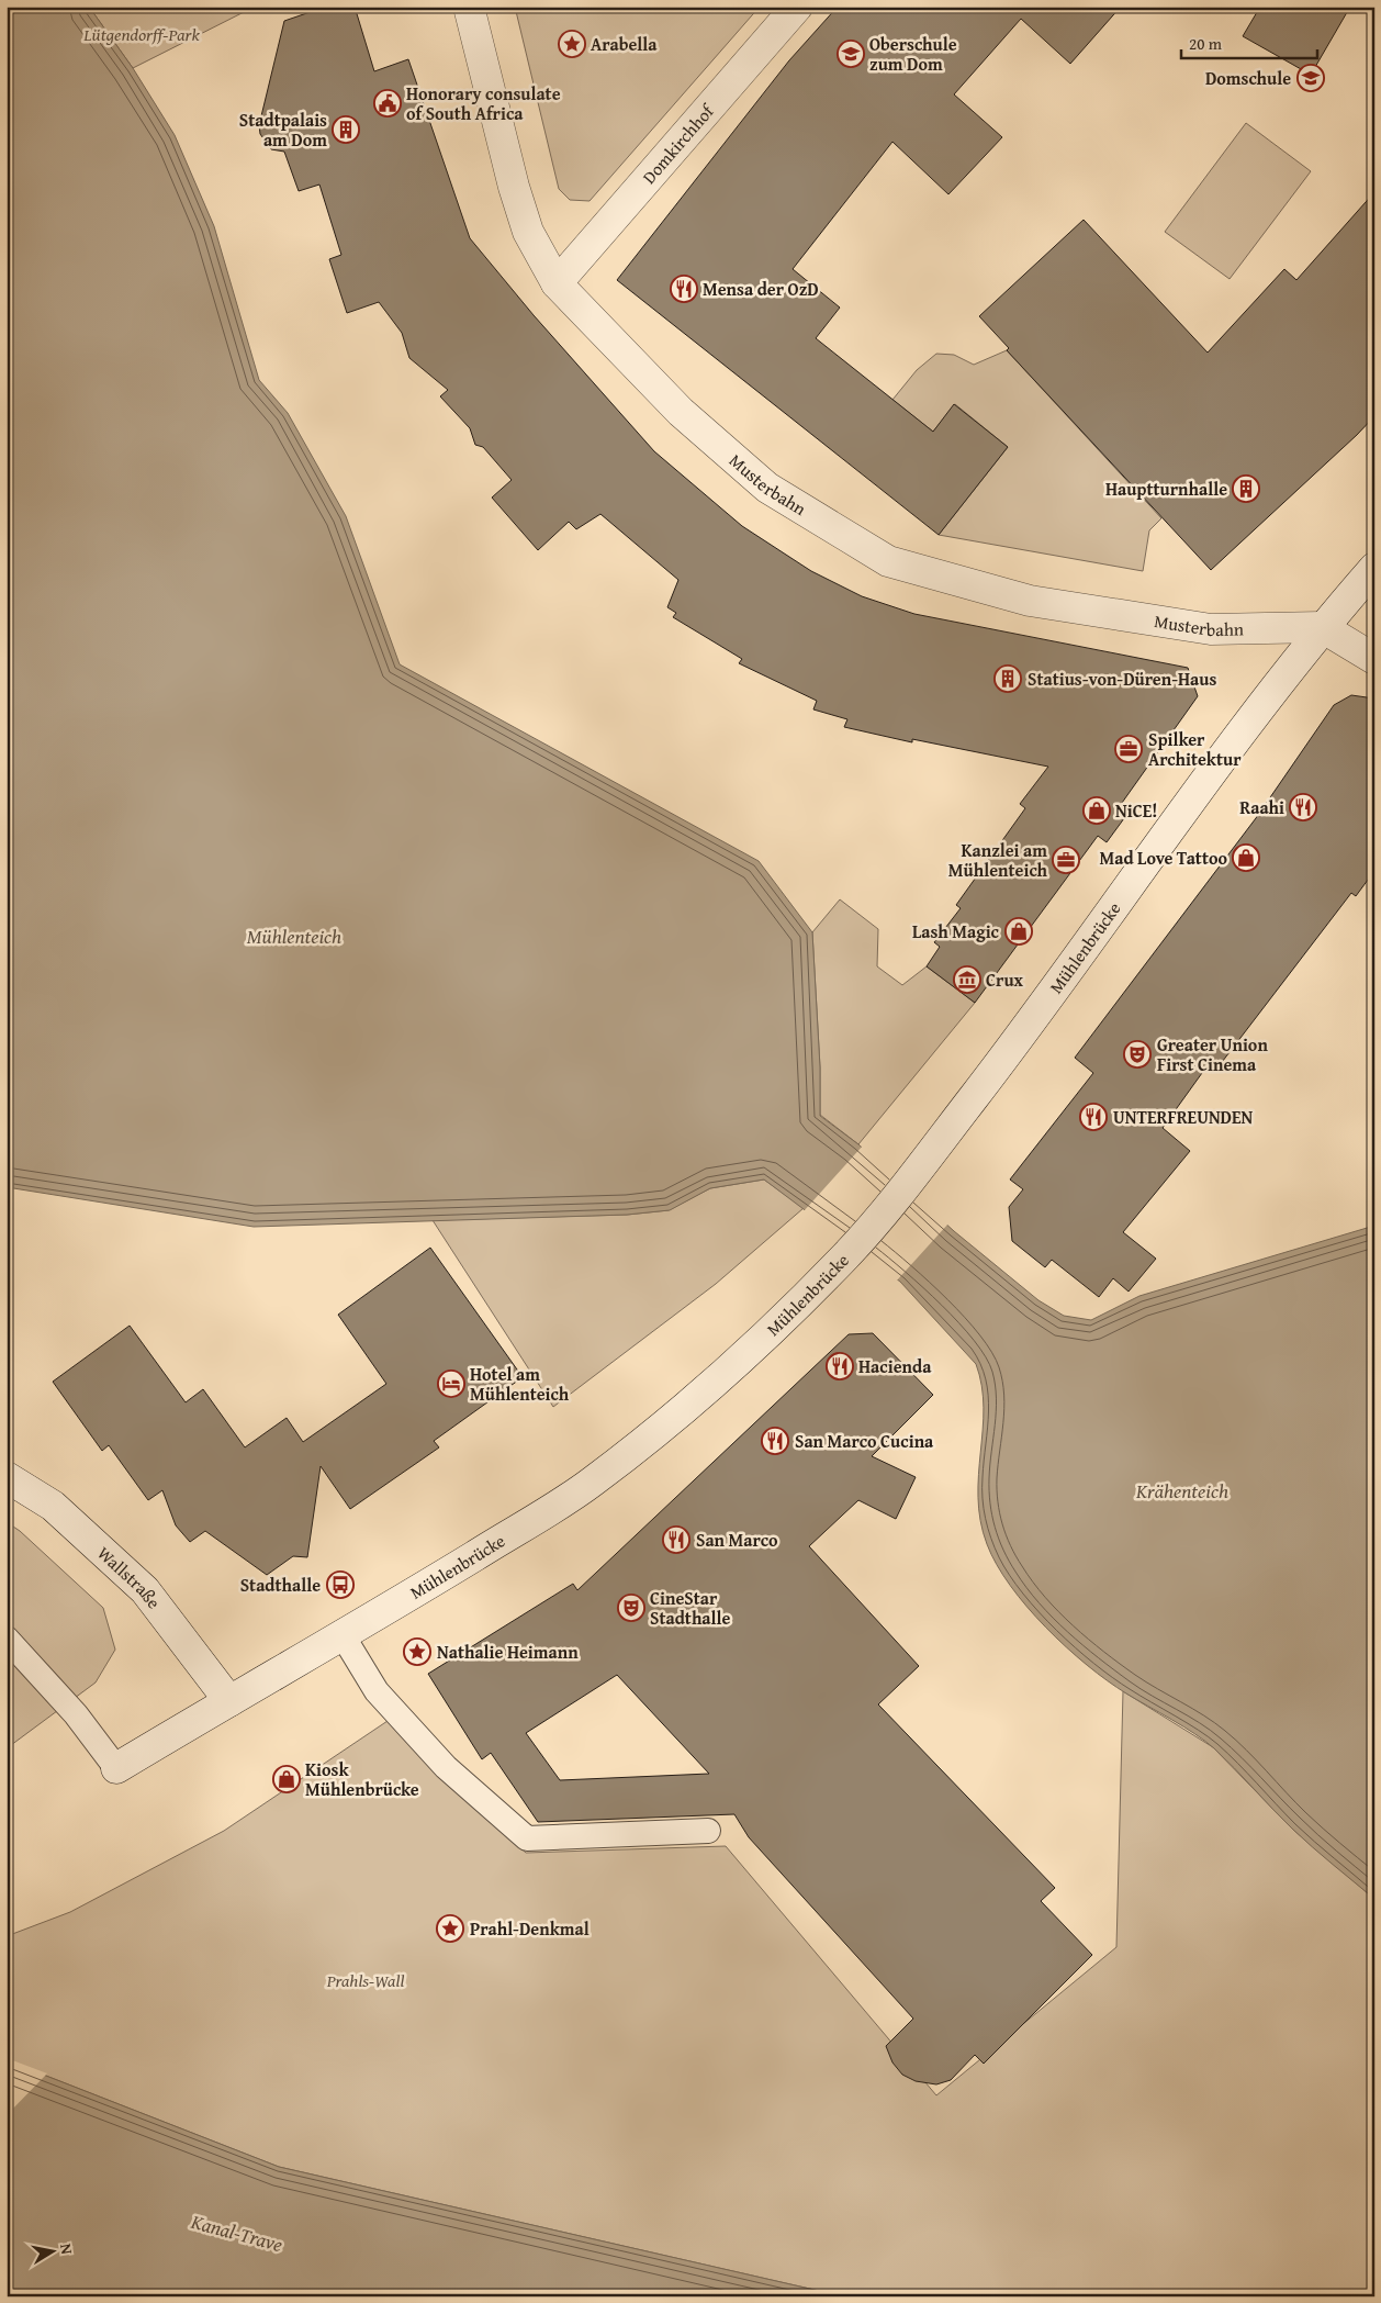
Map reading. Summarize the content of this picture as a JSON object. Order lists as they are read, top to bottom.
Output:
{
  "streets": {
    "street": [
      "Domkirchhof",
      "Musterbahn",
      "Mühlenbrücke",
      "Wallstraße"
    ]
  },
  "crossings": [
    ["Domkirchhof", "Musterbahn"],
    ["Musterbahn", "Mühlenbrücke"],
    ["Mühlenbrücke", "Wallstraße"]
  ],
  "water": ["Mühlenteich", "Krähenteich", "Kanal-Trave"],
  "parks": ["Lütgendorff-Park", "Prahls-Wall"],
  "places": {
    "place": ["Arabella", "Nathalie Heimann", "Prahl-Denkmal"],
    "school or university": ["Oberschule zum Dom", "Domschule"],
    "public building": ["Honorary consulate of South Africa"],
    "building": ["Stadtpalais am Dom", "Hauptturnhalle", "Statius-von-Düren-Haus"],
    "restaurant": [
      "Mensa der OzD",
      "Raahi",
      "UNTERFREUNDEN",
      "Hacienda",
      "San Marco Cucina",
      "San Marco"
    ],
    "office": ["Spilker Architektur", "Kanzlei am Mühlenteich"],
    "shop": [
      "NiCE!",
      "Mad Love Tattoo",
      "Lash Magic",
      "Kiosk Mühlenbrücke"
    ],
    "museum": ["Crux"],
    "theatre": ["Greater Union First Cinema", "CineStar Stadthalle"],
    "hotel": ["Hotel am Mühlenteich"],
    "bus stop": ["Stadthalle"]
  },
  "scale_bar": "20 m",
  "north": "right"
}
